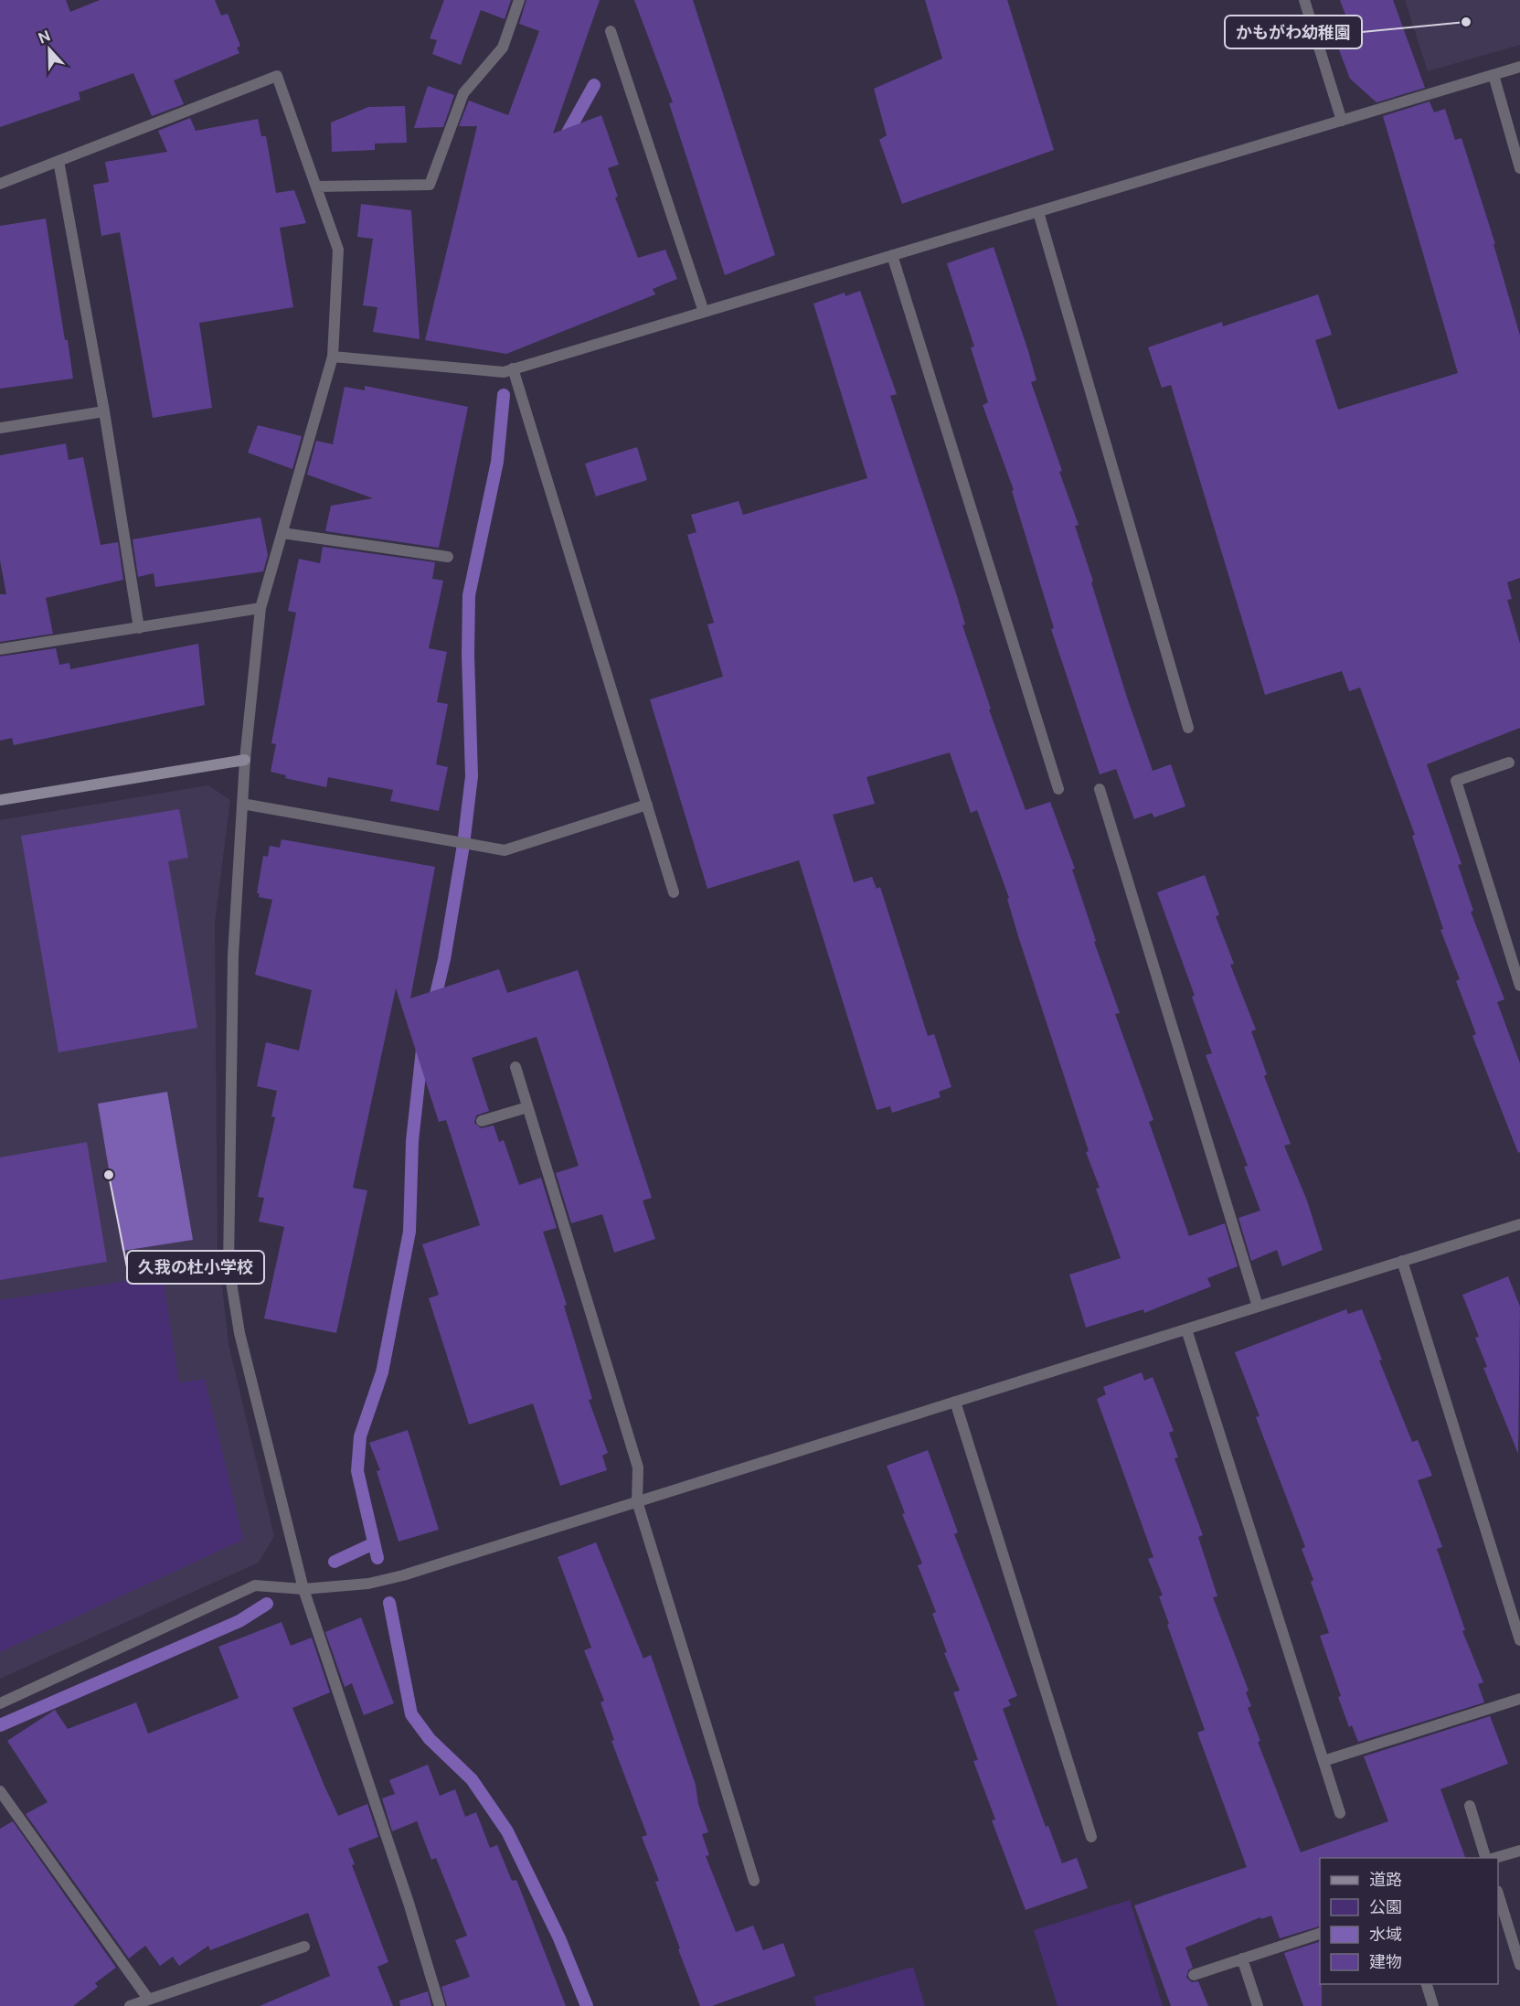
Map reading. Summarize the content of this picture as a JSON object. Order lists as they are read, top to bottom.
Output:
{
  "places": ["かもがわ幼稚園", "久我の杜小学校"],
  "legend": [
    "道路",
    "公園",
    "水域",
    "建物"
  ],
  "north": "top"
}
